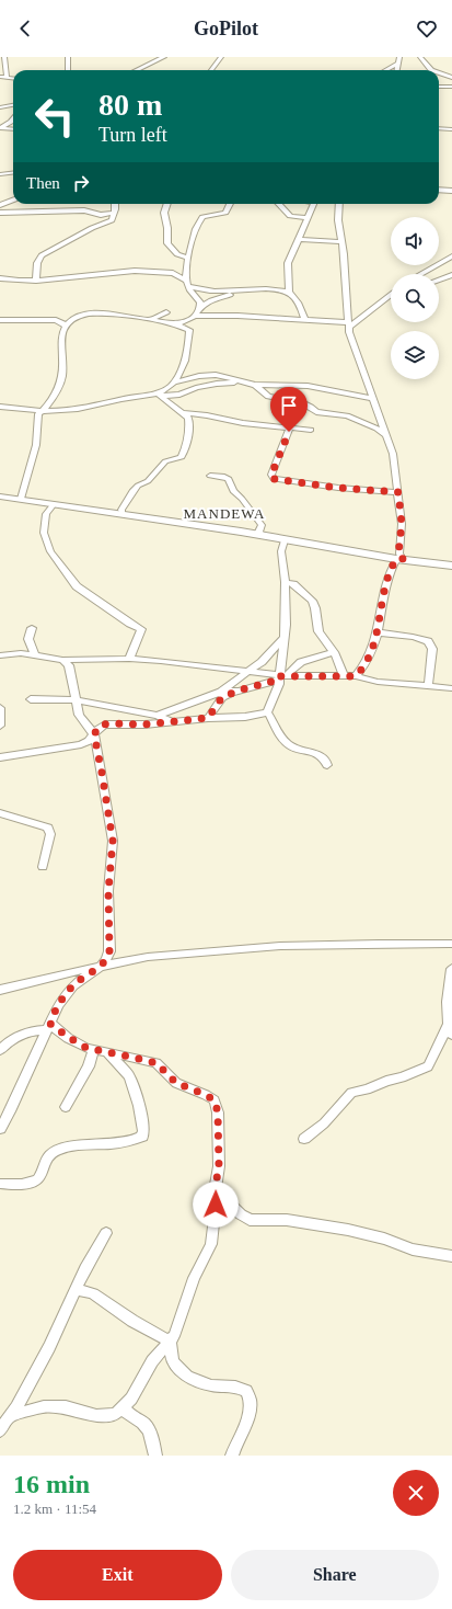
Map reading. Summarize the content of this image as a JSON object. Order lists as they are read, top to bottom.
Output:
{
  "districts": ["MANDEWA"],
  "page": {
    "header": "GoPilot",
    "turn": ["80 m", "Turn left"],
    "then": "Then",
    "heading": ["16 min", "1.2 km · 11:54"],
    "buttons": ["Exit", "Share"]
  }
}
